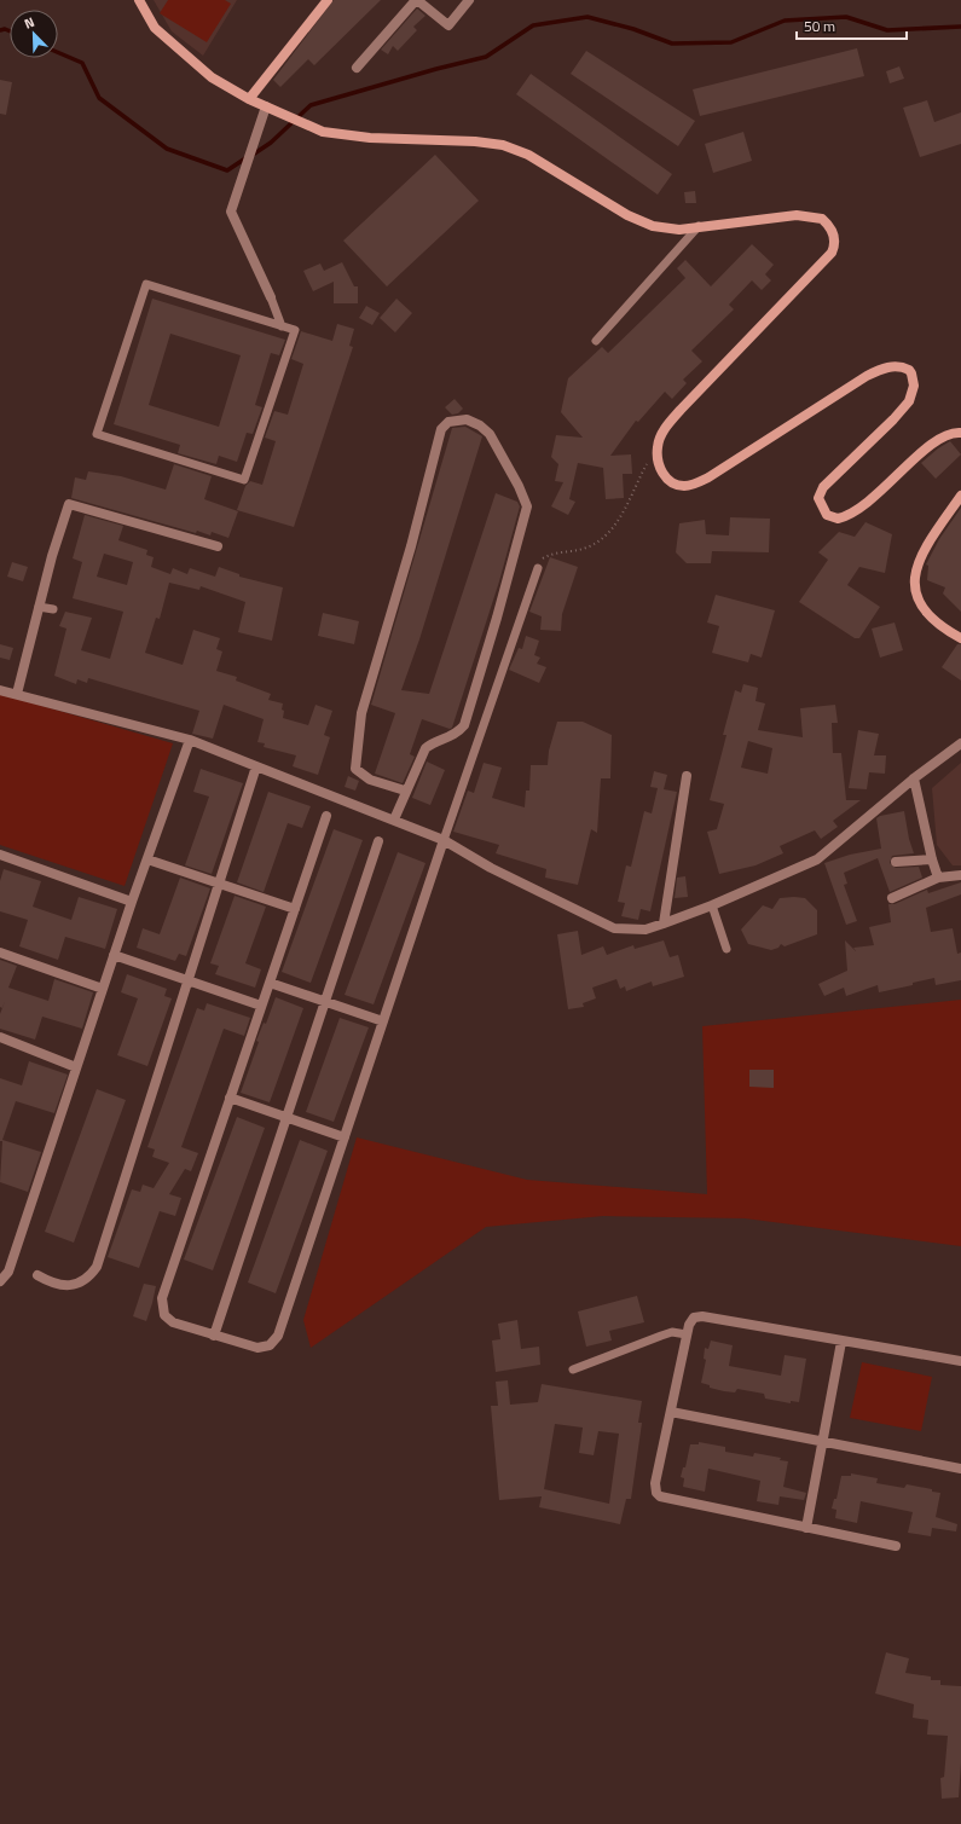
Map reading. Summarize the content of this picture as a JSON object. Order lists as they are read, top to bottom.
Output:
{
  "scale_bar": "50 m",
  "north": "top left"
}
